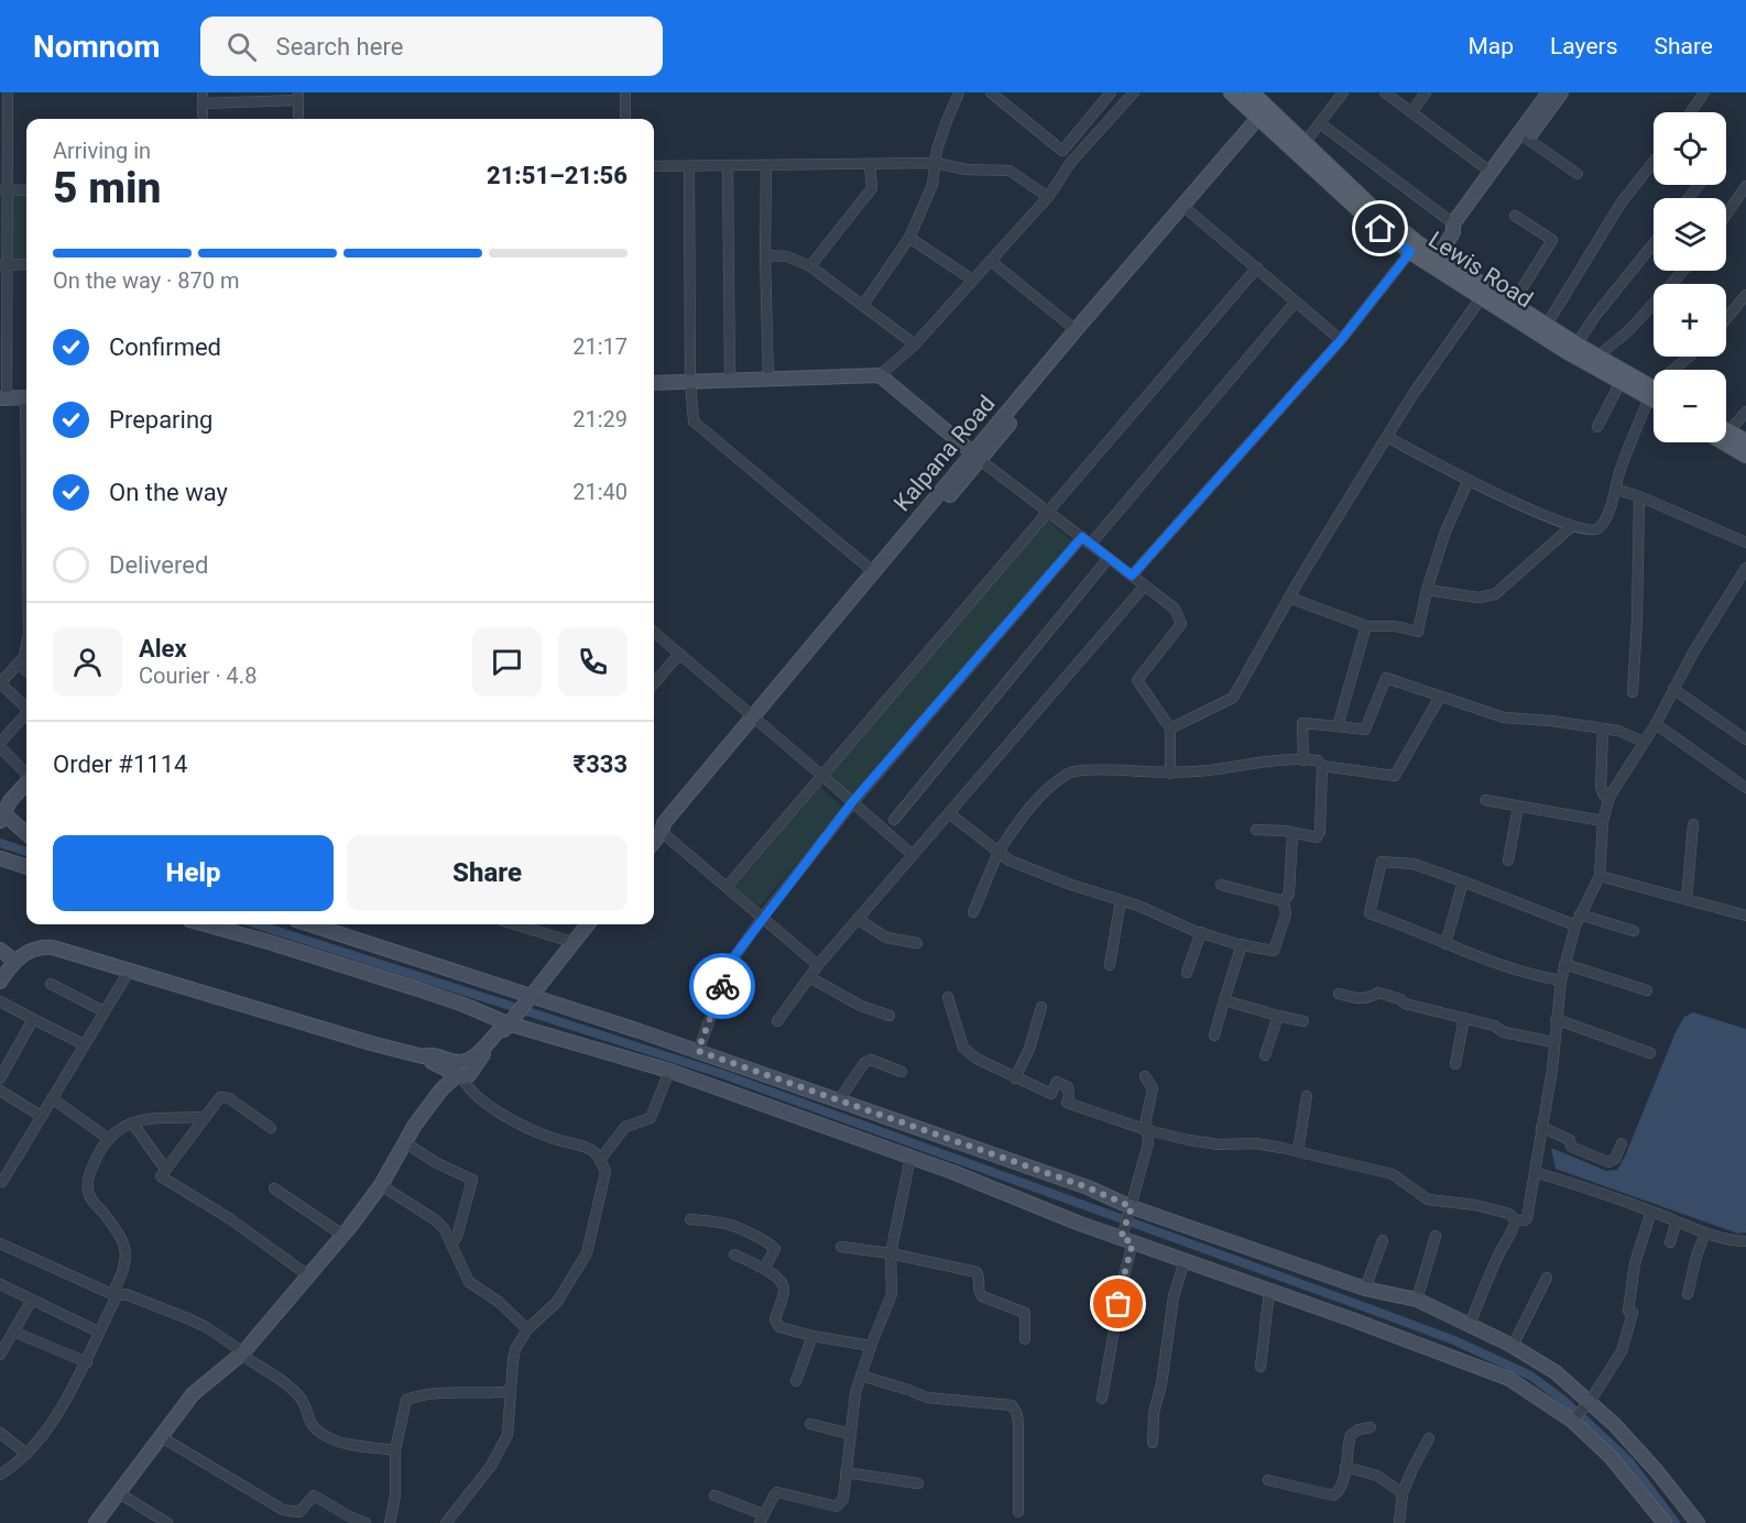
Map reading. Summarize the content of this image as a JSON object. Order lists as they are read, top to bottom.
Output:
{
  "streets": {
    "main road": ["Lewis Road"],
    "street": ["Kalpana Road"]
  },
  "crossings": [
    ["Lewis Road", "Kalpana Road"]
  ],
  "page": {
    "header": "Nomnom",
    "search": "Search here",
    "nav": ["Map", "Layers", "Share"],
    "map_buttons": ["+", "−"],
    "heading": ["5 min", "Arriving in", "21:51–21:56"],
    "panel": [
      "Alex",
      "Courier · 4.8",
      "Order #1114",
      "₹333"
    ],
    "bar": "On the way · 870 m",
    "list": [
      ["Confirmed", "21:17"],
      ["Preparing", "21:29"],
      ["On the way", "21:40"],
      "Delivered"
    ],
    "buttons": ["Help", "Share"]
  }
}
